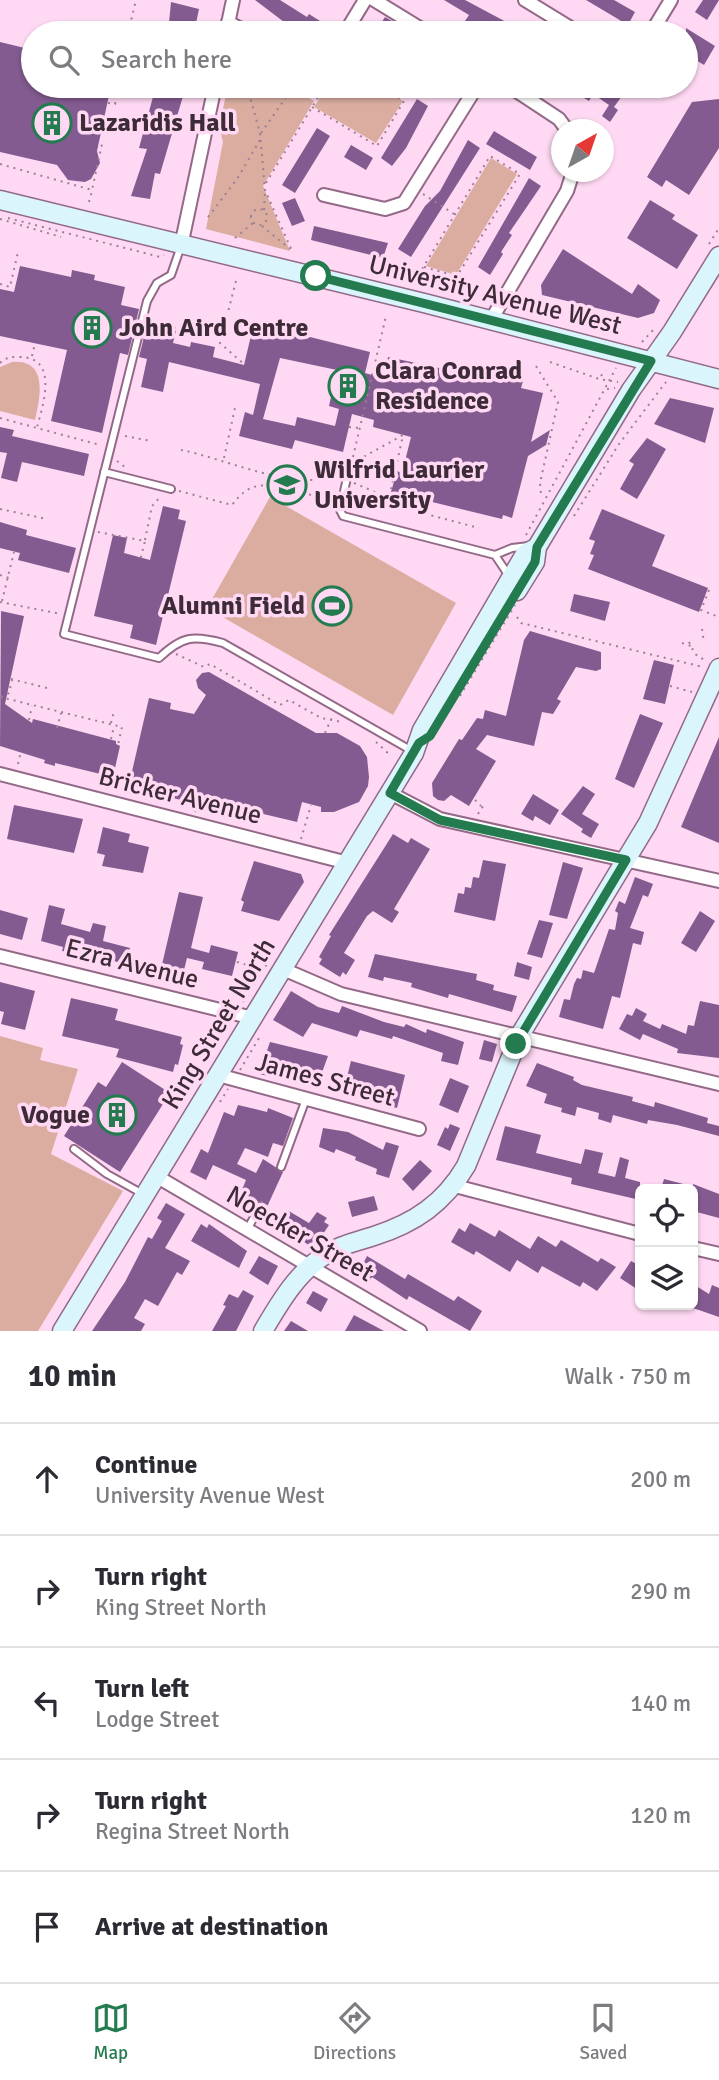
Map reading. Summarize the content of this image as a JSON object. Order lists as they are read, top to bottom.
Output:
{
  "streets": {
    "main road": ["University Avenue West", "King Street North"],
    "street": [
      "Bricker Avenue",
      "Ezra Avenue",
      "James Street",
      "Noecker Street"
    ]
  },
  "crossings": [
    ["University Avenue West", "King Street North"],
    ["Bricker Avenue", "King Street North"],
    ["Ezra Avenue", "King Street North"],
    ["King Street North", "James Street"],
    ["King Street North", "Noecker Street"]
  ],
  "places": {
    "building": [
      "Lazaridis Hall",
      "John Aird Centre",
      "Clara Conrad Residence",
      "Vogue"
    ],
    "school or university": ["Wilfrid Laurier University"],
    "sports": ["Alumni Field"]
  },
  "north": "top right",
  "page": {
    "search": "Search here",
    "heading": ["10 min", "Walk · 750 m"],
    "list": [
      ["Continue", "University Avenue West", "200 m"],
      ["Turn right", "King Street North", "290 m"],
      ["Turn left", "Lodge Street", "140 m"],
      ["Turn right", "Regina Street North", "120 m"],
      "Arrive at destination"
    ],
    "nav": ["Map", "Directions", "Saved"]
  }
}
